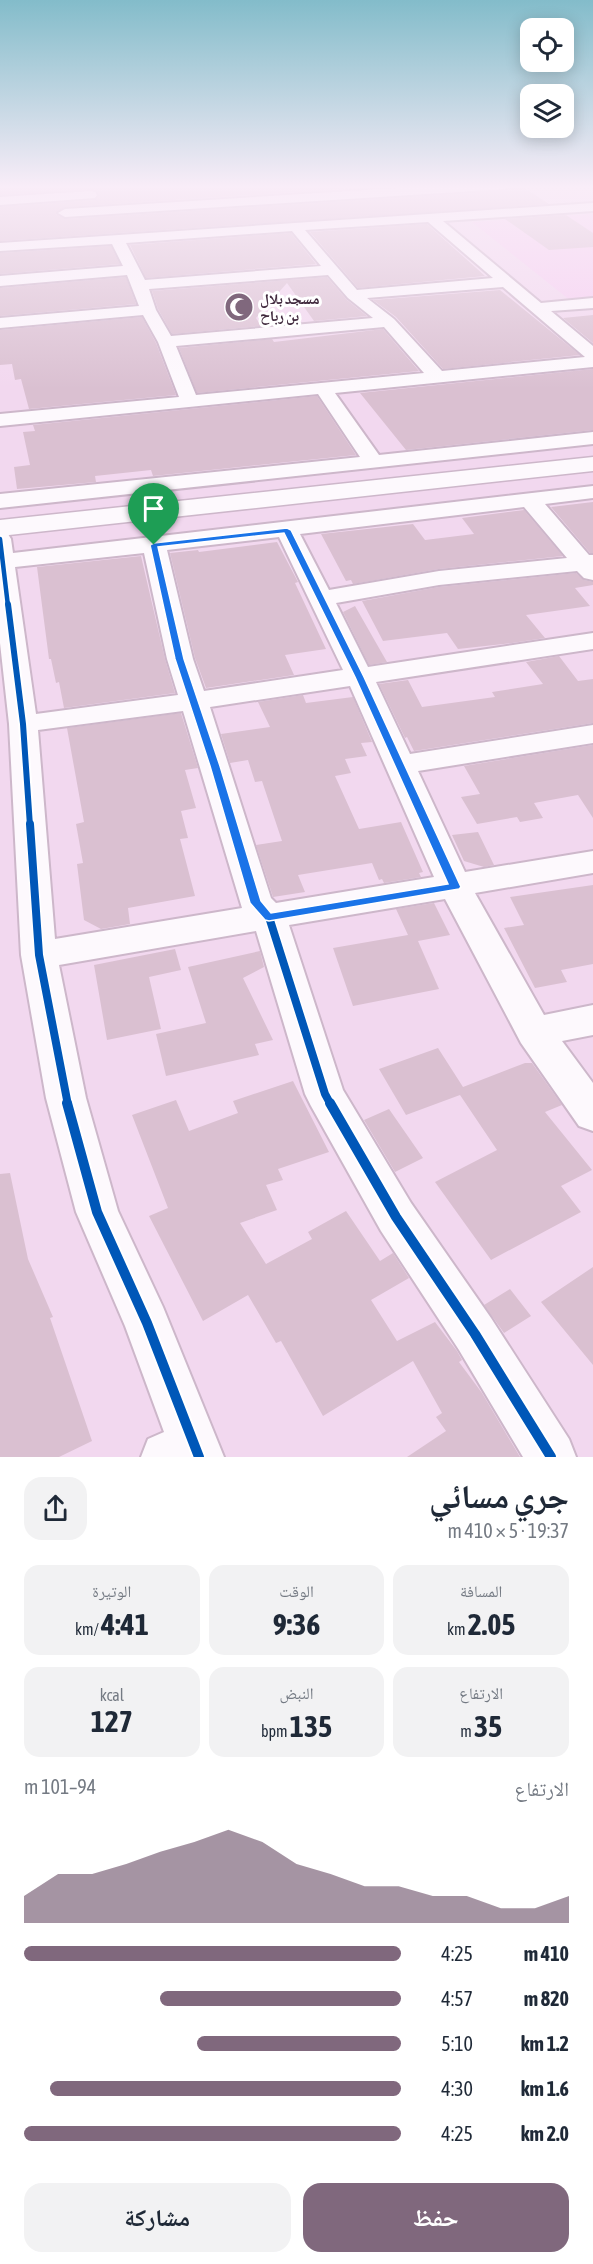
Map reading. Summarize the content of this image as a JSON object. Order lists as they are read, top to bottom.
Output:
{
  "places": {
    "mosque": ["مسجد بلال بن رباح"]
  },
  "page": {
    "heading": ["جري مسائي", "19:37 · 5 × 410 m"],
    "stats": [
      ["المسافة", "2.05 km"],
      ["الوقت", "9:36"],
      ["الوتيرة", "4:41 /km"],
      ["الارتفاع", "35 m"],
      ["النبض", "135 bpm"],
      ["kcal", "127"]
    ],
    "chart": ["الارتفاع", "94–101 m"],
    "list": [
      {
        "name": "410 m",
        "note": "4:25"
      },
      {
        "name": "820 m",
        "note": "4:57"
      },
      {
        "name": "1.2 km",
        "note": "5:10"
      },
      {
        "name": "1.6 km",
        "note": "4:30"
      },
      {
        "name": "2.0 km",
        "note": "4:25"
      }
    ],
    "buttons": ["حفظ", "مشاركة"]
  }
}
